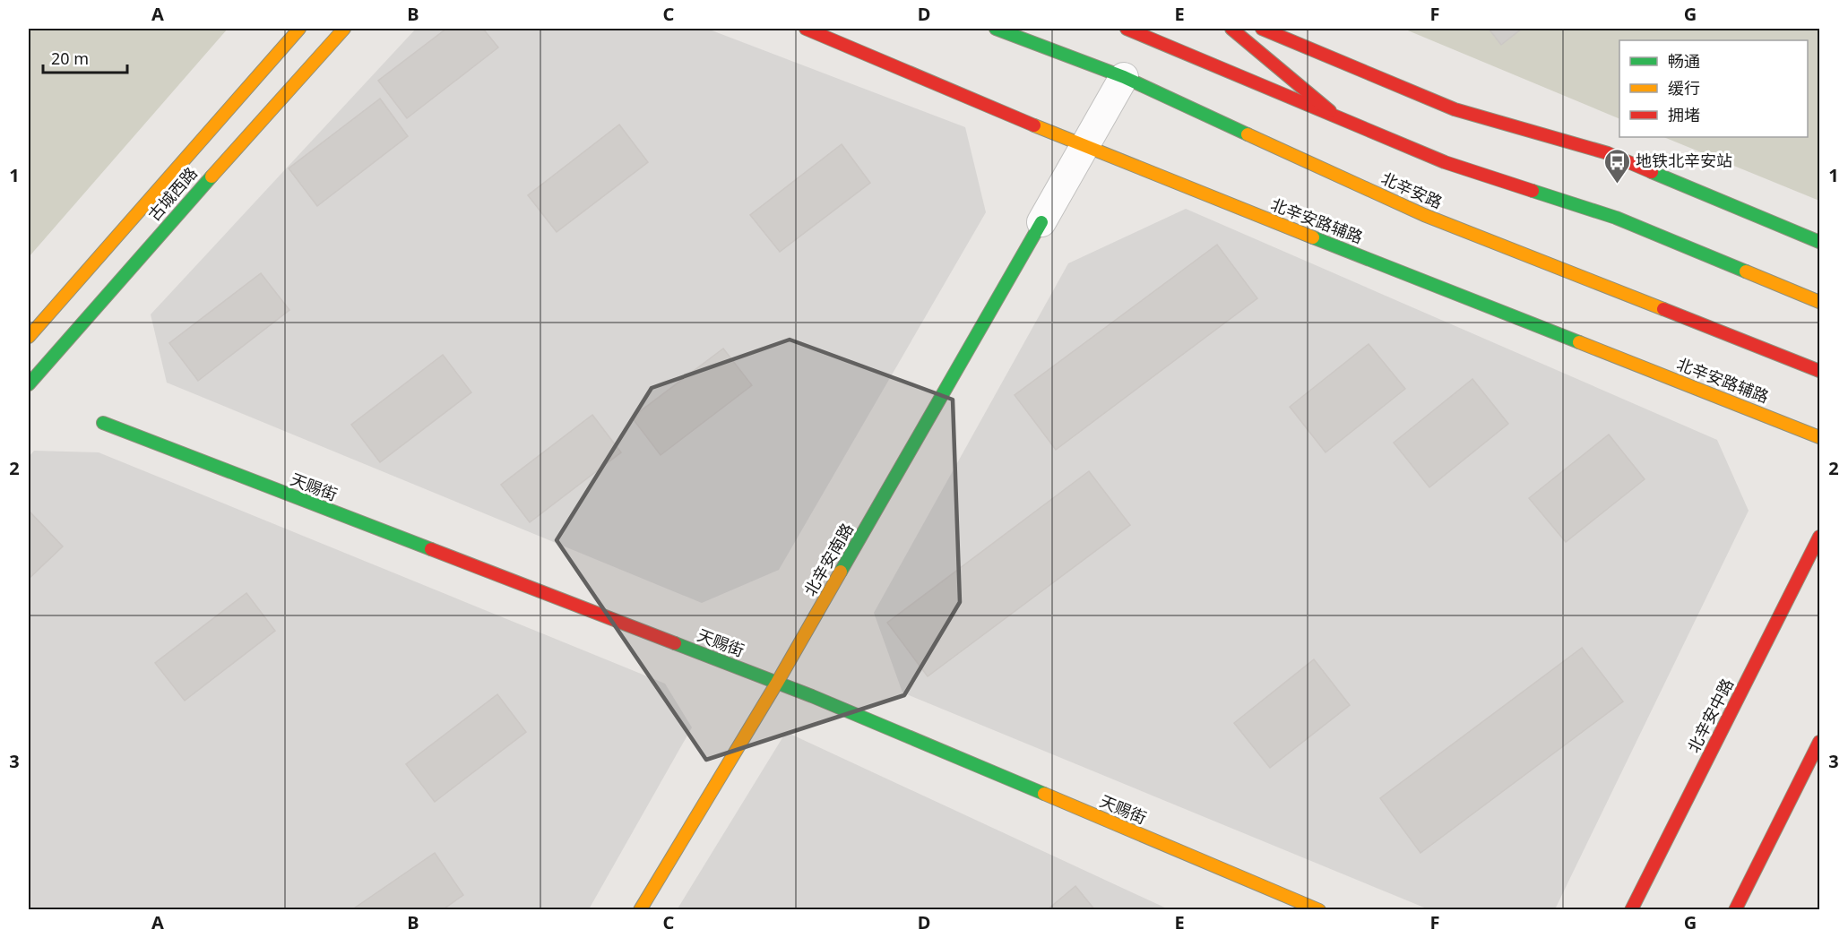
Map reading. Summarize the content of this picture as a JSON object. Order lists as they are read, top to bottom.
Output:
{
  "streets": {
    "street": [
      "北辛安路",
      "古城西路",
      "北辛安路辅路",
      "天赐街",
      "北辛安南路",
      "北辛安中路"
    ]
  },
  "crossings": [
    ["天赐街", "北辛安南路"]
  ],
  "places": {
    "bus stop": ["地铁北辛安站"]
  },
  "legend": ["畅通", "缓行", "拥堵"],
  "scale_bar": "20 m",
  "grid": {
    "columns": [
      "A",
      "B",
      "C",
      "D",
      "E",
      "F",
      "G"
    ],
    "rows": ["1", "2", "3"]
  }
}
